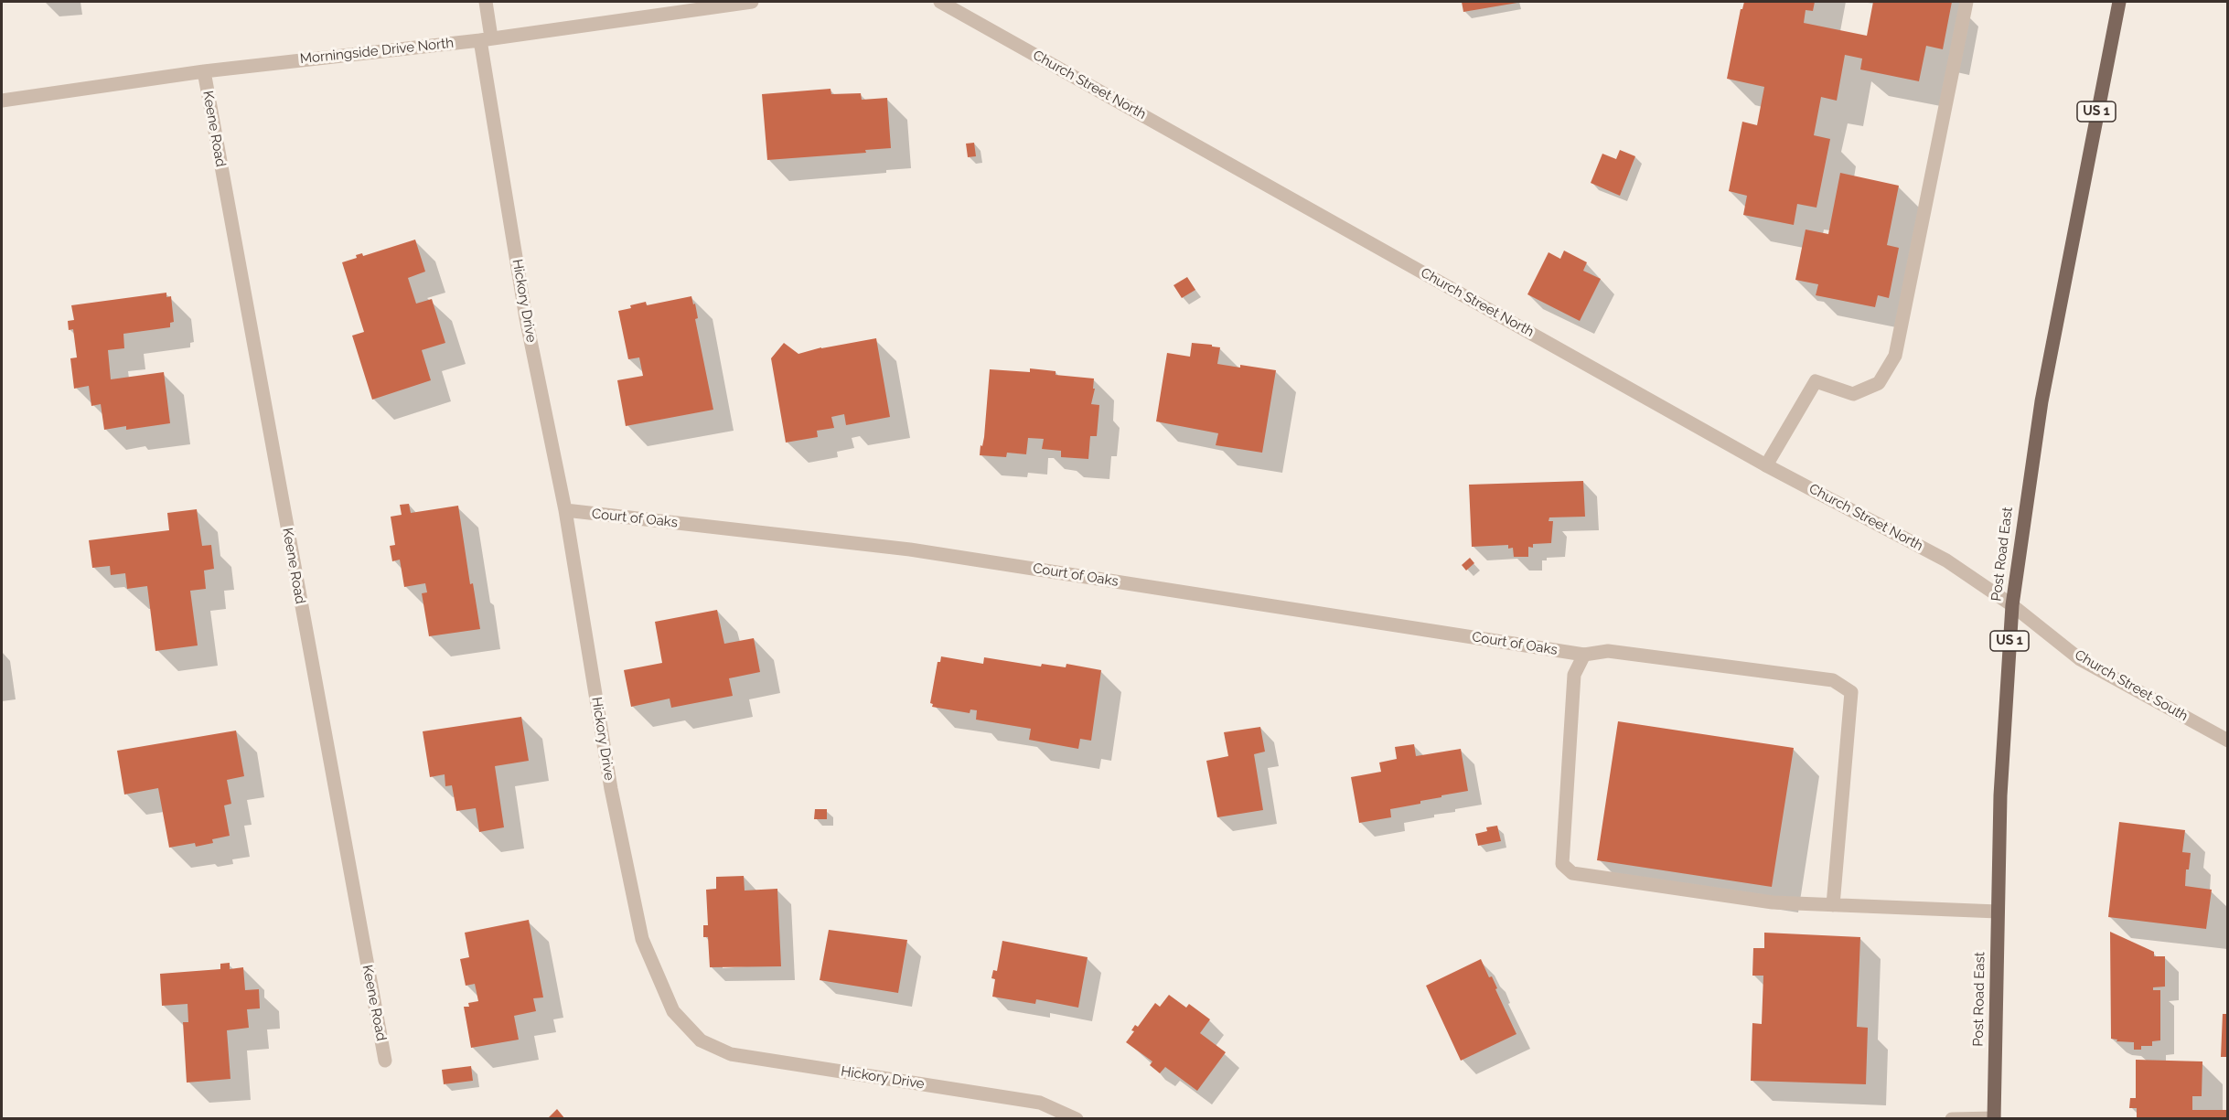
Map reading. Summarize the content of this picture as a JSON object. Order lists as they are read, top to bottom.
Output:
{
  "streets": {
    "main road": ["US 1", "Post Road East"],
    "street": [
      "Morningside Drive North",
      "Church Street North",
      "Keene Road",
      "Hickory Drive",
      "Court of Oaks",
      "Church Street South"
    ]
  },
  "crossings": [
    ["Morningside Drive North", "Keene Road"],
    ["Morningside Drive North", "Hickory Drive"],
    ["Church Street North", "Post Road East"],
    ["Church Street North", "Church Street South"],
    ["Hickory Drive", "Court of Oaks"],
    ["Post Road East", "Church Street South"]
  ]
}
